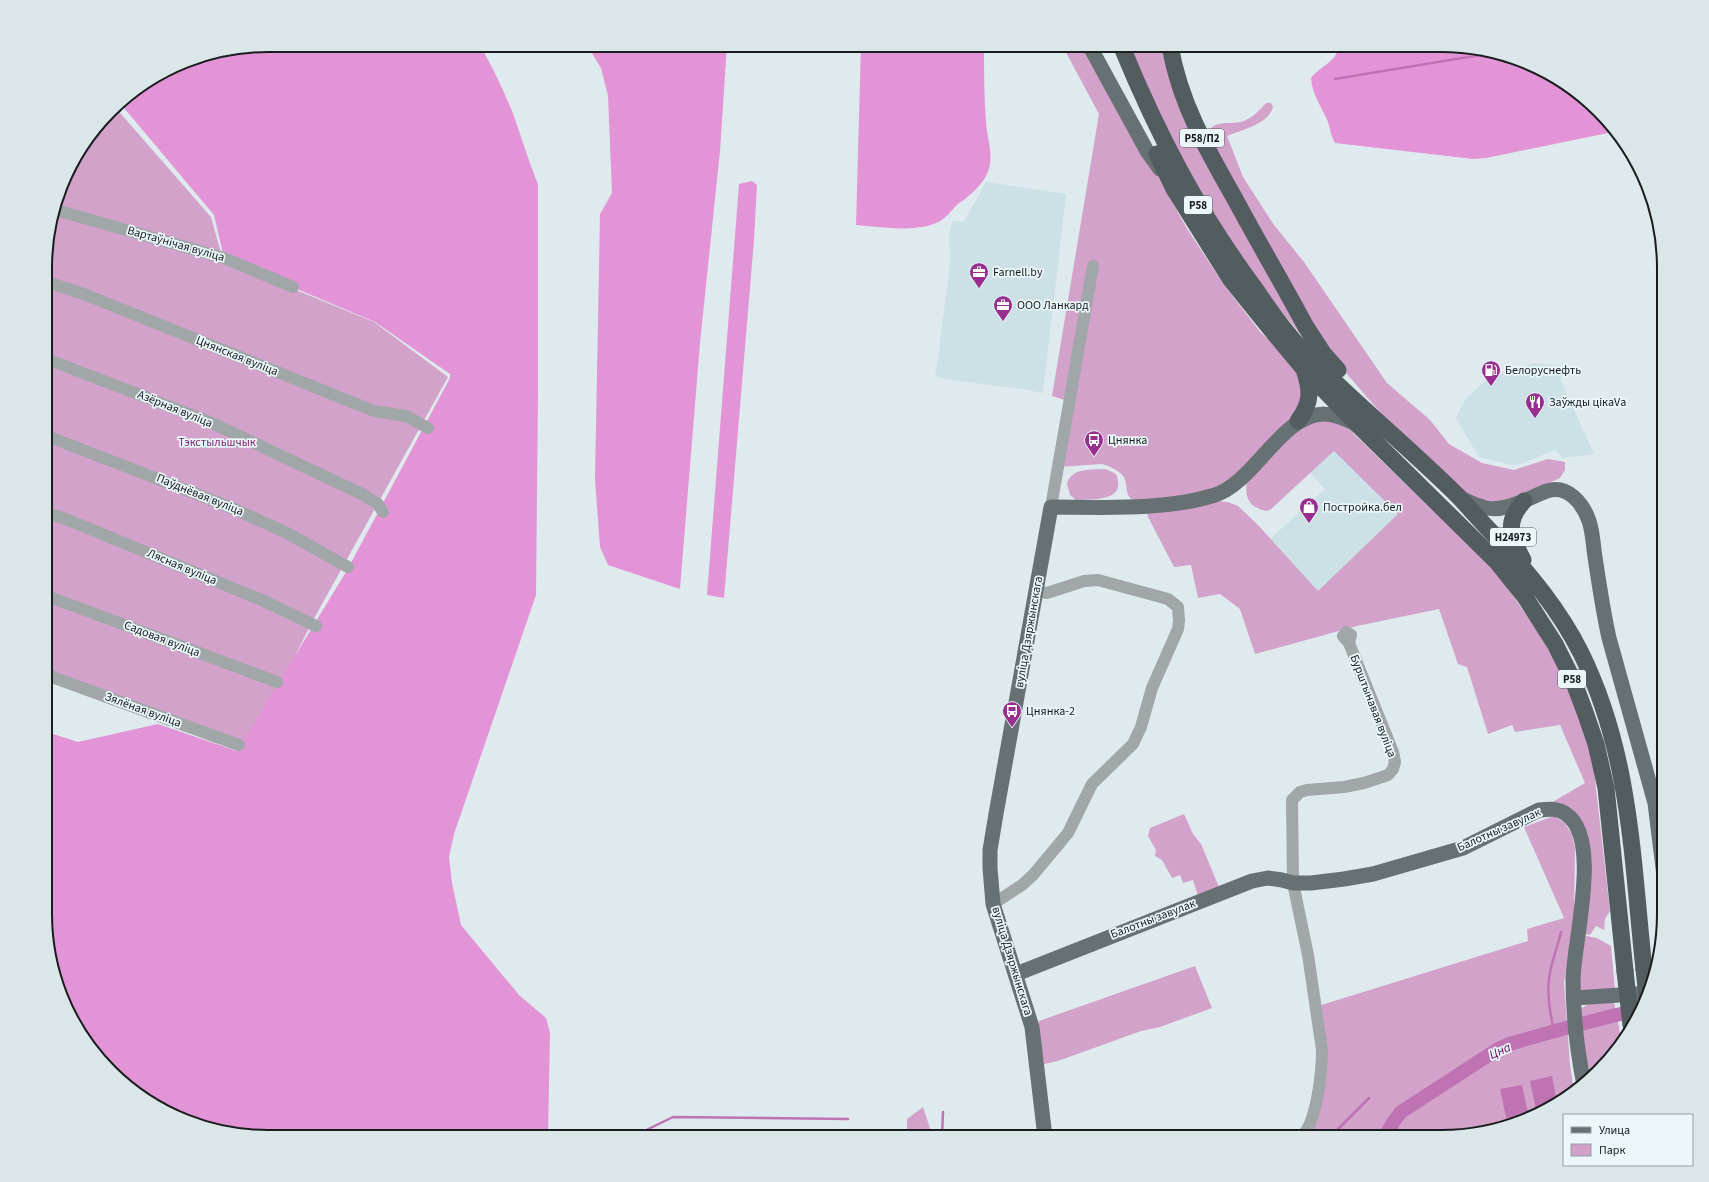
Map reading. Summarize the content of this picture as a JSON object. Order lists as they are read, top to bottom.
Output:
{
  "streets": {
    "highway": ["Р58/П2", "Р58", "Н24973"],
    "main road": ["вуліца Дзяржынскага", "Балотны завулак"],
    "street": [
      "Вартаўнічая вуліца",
      "Цнянская вуліца",
      "Азёрная вуліца",
      "Паўднёвая вуліца",
      "Лясная вуліца",
      "Садовая вуліца",
      "Бурштынавая вуліца",
      "Зялёная вуліца"
    ]
  },
  "crossings": [
    ["Р58/П2", "Р58"],
    ["Р58", "Н24973"],
    ["вуліца Дзяржынскага", "Балотны завулак"],
    ["Бурштынавая вуліца", "Балотны завулак"]
  ],
  "water": ["Цна"],
  "parks": ["Тэкстыльшчык"],
  "places": {
    "office": ["Farnell.by", "ООО Ланкард"],
    "fuel station": ["Белоруснефть"],
    "restaurant": ["Заўжды цікаVа"],
    "bus stop": ["Цнянка", "Цнянка-2"],
    "shop": ["Постройка.бел"]
  },
  "legend": ["Улица", "Парк"]
}
